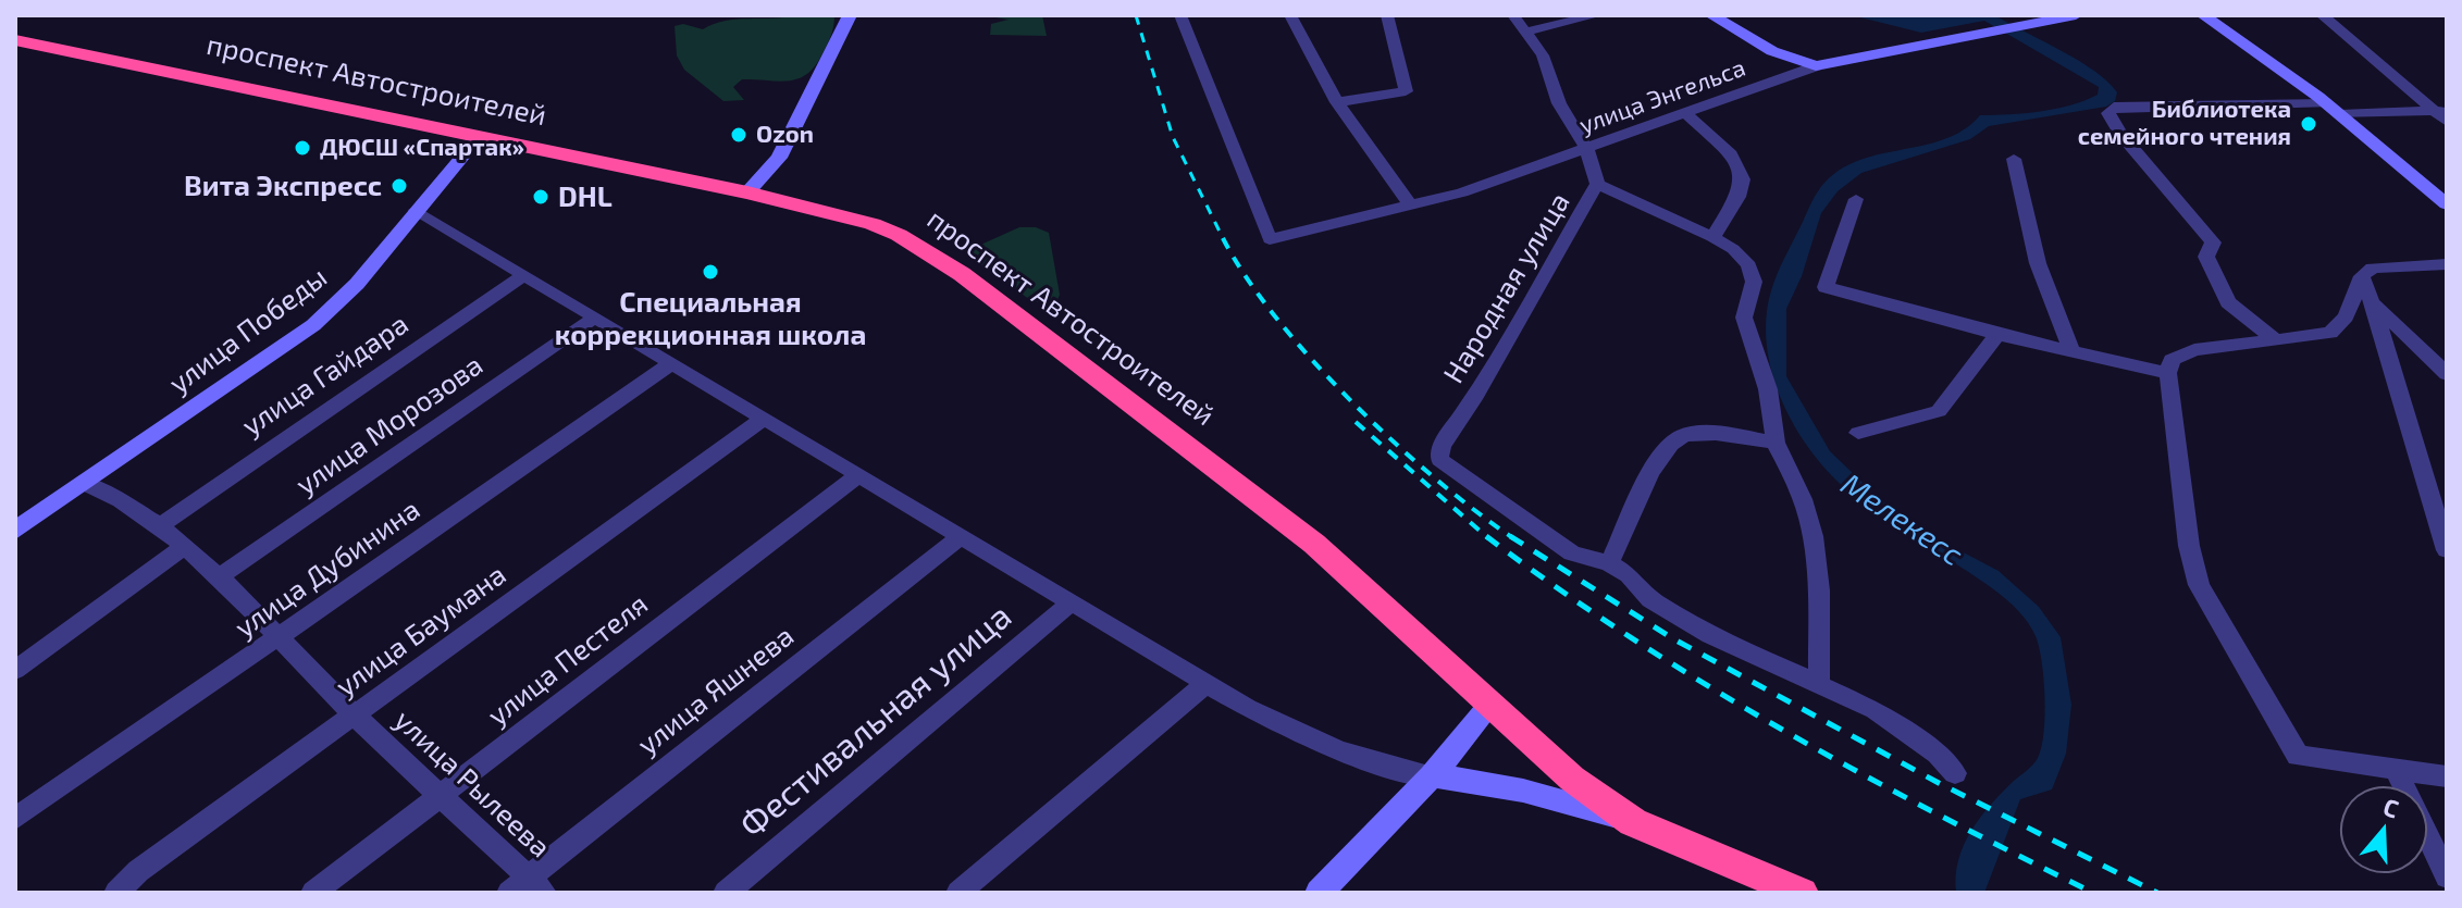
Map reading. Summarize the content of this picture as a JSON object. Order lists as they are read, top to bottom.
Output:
{
  "streets": {
    "highway": ["проспект Автостроителей"],
    "street": [
      "улица Энгельса",
      "Народная улица",
      "улица Победы",
      "улица Гайдара",
      "улица Морозова",
      "улица Дубинина",
      "улица Баумана",
      "улица Пестеля",
      "улица Яшнева",
      "Фестивальная улица",
      "улица Рылеева"
    ]
  },
  "crossings": [
    ["проспект Автостроителей", "улица Победы"],
    ["улица Энгельса", "Народная улица"],
    ["улица Победы", "улица Рылеева"],
    ["улица Гайдара", "улица Рылеева"],
    ["улица Морозова", "улица Рылеева"],
    ["улица Дубинина", "улица Рылеева"],
    ["улица Баумана", "улица Рылеева"],
    ["улица Пестеля", "улица Рылеева"],
    ["улица Яшнева", "улица Рылеева"]
  ],
  "water": ["Мелекесс"],
  "places": [
    "Библиотека семейного чтения",
    "Ozon",
    "ДЮСШ «Спартак»",
    "Вита Экспресс",
    "DHL",
    "Специальная коррекционная школа"
  ],
  "north": "top"
}
